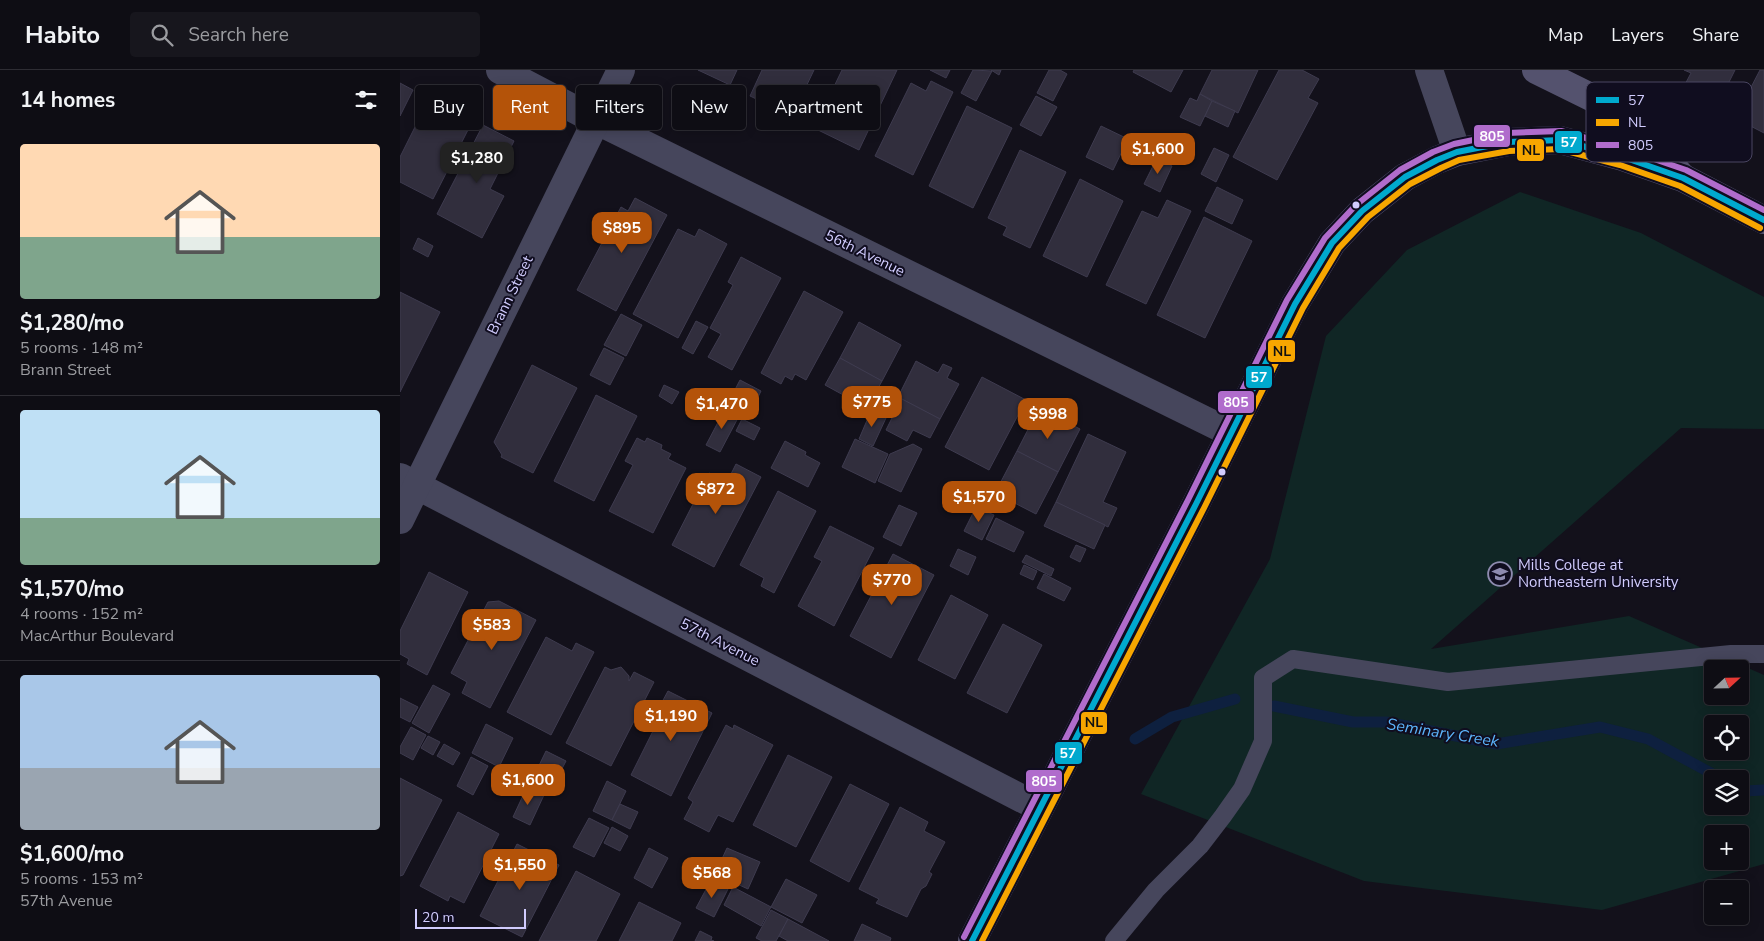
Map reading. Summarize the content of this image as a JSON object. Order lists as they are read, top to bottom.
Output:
{
  "streets": {
    "street": ["56th Avenue", "Brann Street", "57th Avenue"]
  },
  "crossings": [
    ["Brann Street", "57th Avenue"]
  ],
  "water": ["Seminary Creek"],
  "places": {
    "school or university": ["Mills College at Northeastern University"]
  },
  "lines": ["transit line 805", "transit line 57", "transit line NL"],
  "legend": ["57", "NL", "805"],
  "scale_bar": "20 m",
  "north": "right",
  "page": {
    "header": "Habito",
    "search": "Search here",
    "nav": ["Map", "Layers", "Share"],
    "heading": "14 homes",
    "chip": [
      "Buy",
      "Rent",
      "Filters",
      "New",
      "Apartment"
    ],
    "list": [
      {
        "name": "$1,280/mo",
        "note": "5 rooms · 148 m² · Brann Street"
      },
      {
        "name": "$1,570/mo",
        "note": "4 rooms · 152 m² · MacArthur Boulevard"
      },
      {
        "name": "$1,600/mo",
        "note": "5 rooms · 153 m² · 57th Avenue"
      }
    ],
    "price": [
      "$1,600",
      "$1,280",
      "$895",
      "$775",
      "$1,470",
      "$998",
      "$872",
      "$1,570",
      "$770",
      "$583",
      "$1,190",
      "$1,600",
      "$1,550",
      "$568"
    ],
    "map_buttons": ["+", "−"],
    "scale": "20 m"
  }
}
